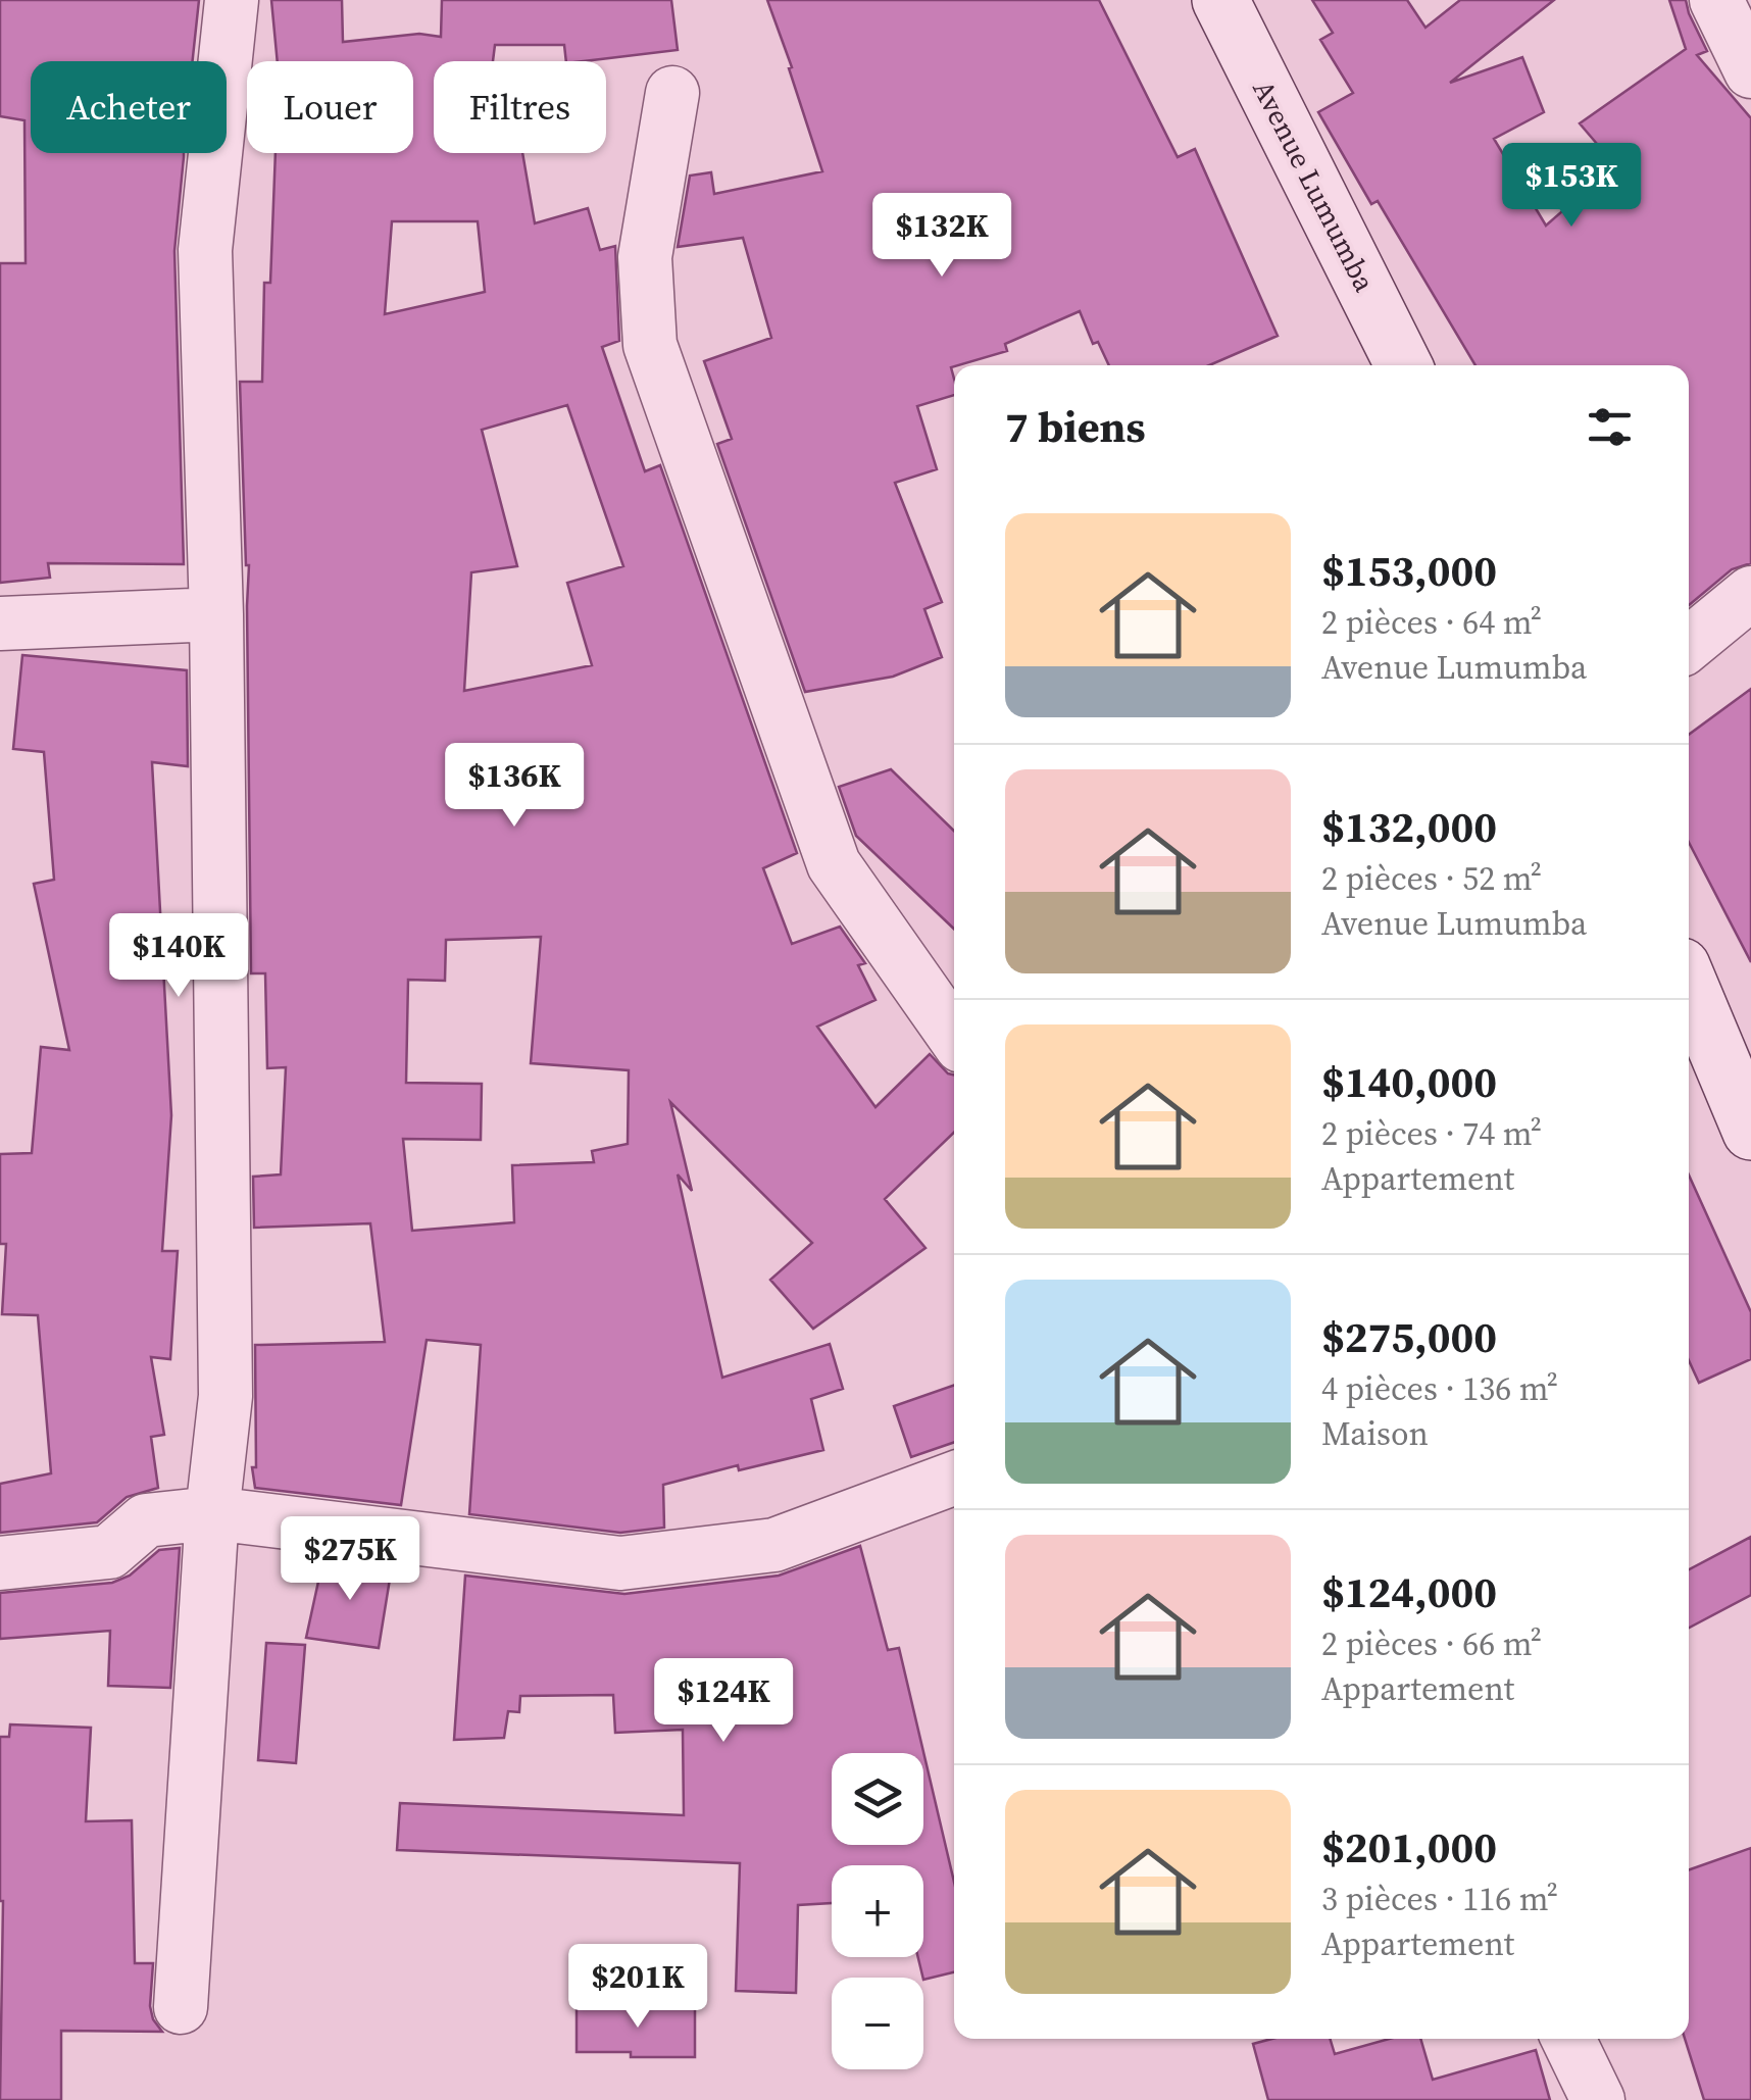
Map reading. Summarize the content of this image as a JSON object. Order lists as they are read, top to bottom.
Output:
{
  "streets": {
    "main road": ["Avenue Lumumba"]
  },
  "page": {
    "chip": ["Acheter", "Louer", "Filtres"],
    "price": [
      "$153K",
      "$132K",
      "$136K",
      "$140K",
      "$275K",
      "$124K",
      "$201K"
    ],
    "heading": "7 biens",
    "list": [
      {
        "name": "$153,000",
        "note": "2 pièces · 64 m² · Avenue Lumumba"
      },
      {
        "name": "$132,000",
        "note": "2 pièces · 52 m² · Avenue Lumumba"
      },
      {
        "name": "$140,000",
        "note": "2 pièces · 74 m² · Appartement"
      },
      {
        "name": "$275,000",
        "note": "4 pièces · 136 m² · Maison"
      },
      {
        "name": "$124,000",
        "note": "2 pièces · 66 m² · Appartement"
      },
      {
        "name": "$201,000",
        "note": "3 pièces · 116 m² · Appartement"
      }
    ],
    "map_buttons": ["+", "−"]
  }
}
